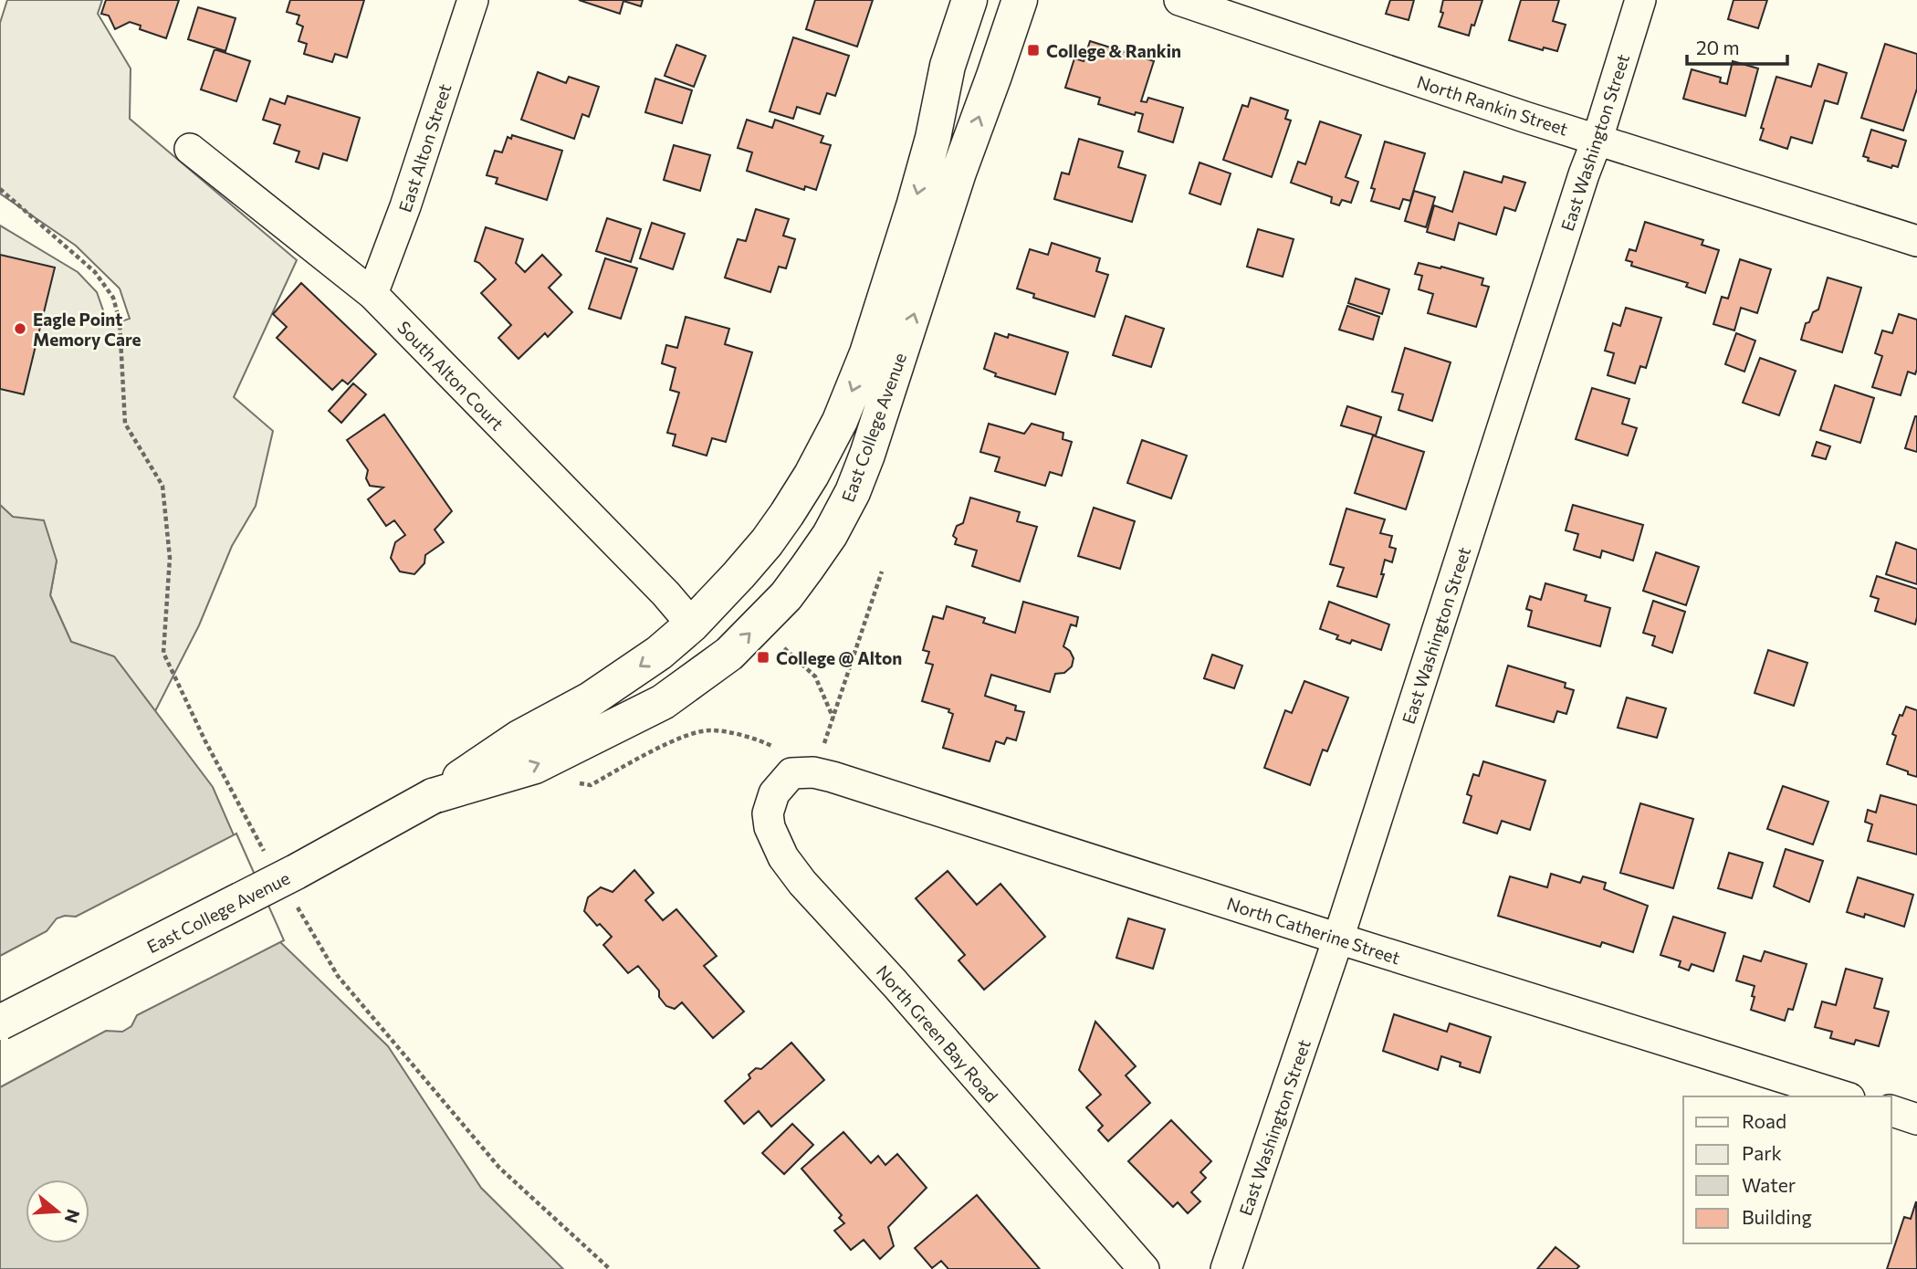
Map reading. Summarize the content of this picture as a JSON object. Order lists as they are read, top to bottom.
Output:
{
  "streets": {
    "main road": ["East College Avenue"],
    "street": [
      "North Rankin Street",
      "East Washington Street",
      "East Alton Street",
      "South Alton Court",
      "North Catherine Street",
      "North Green Bay Road"
    ]
  },
  "crossings": [
    ["North Rankin Street", "East Washington Street"],
    ["East Washington Street", "North Catherine Street"],
    ["East Alton Street", "South Alton Court"],
    ["South Alton Court", "East College Avenue"],
    ["North Catherine Street", "North Green Bay Road"]
  ],
  "places": {
    "transit": ["College & Rankin", "College @ Alton"],
    "other": ["Eagle Point Memory Care"]
  },
  "legend": [
    "Road",
    "Park",
    "Water",
    "Building"
  ],
  "scale_bar": "20 m",
  "north": "right"
}
